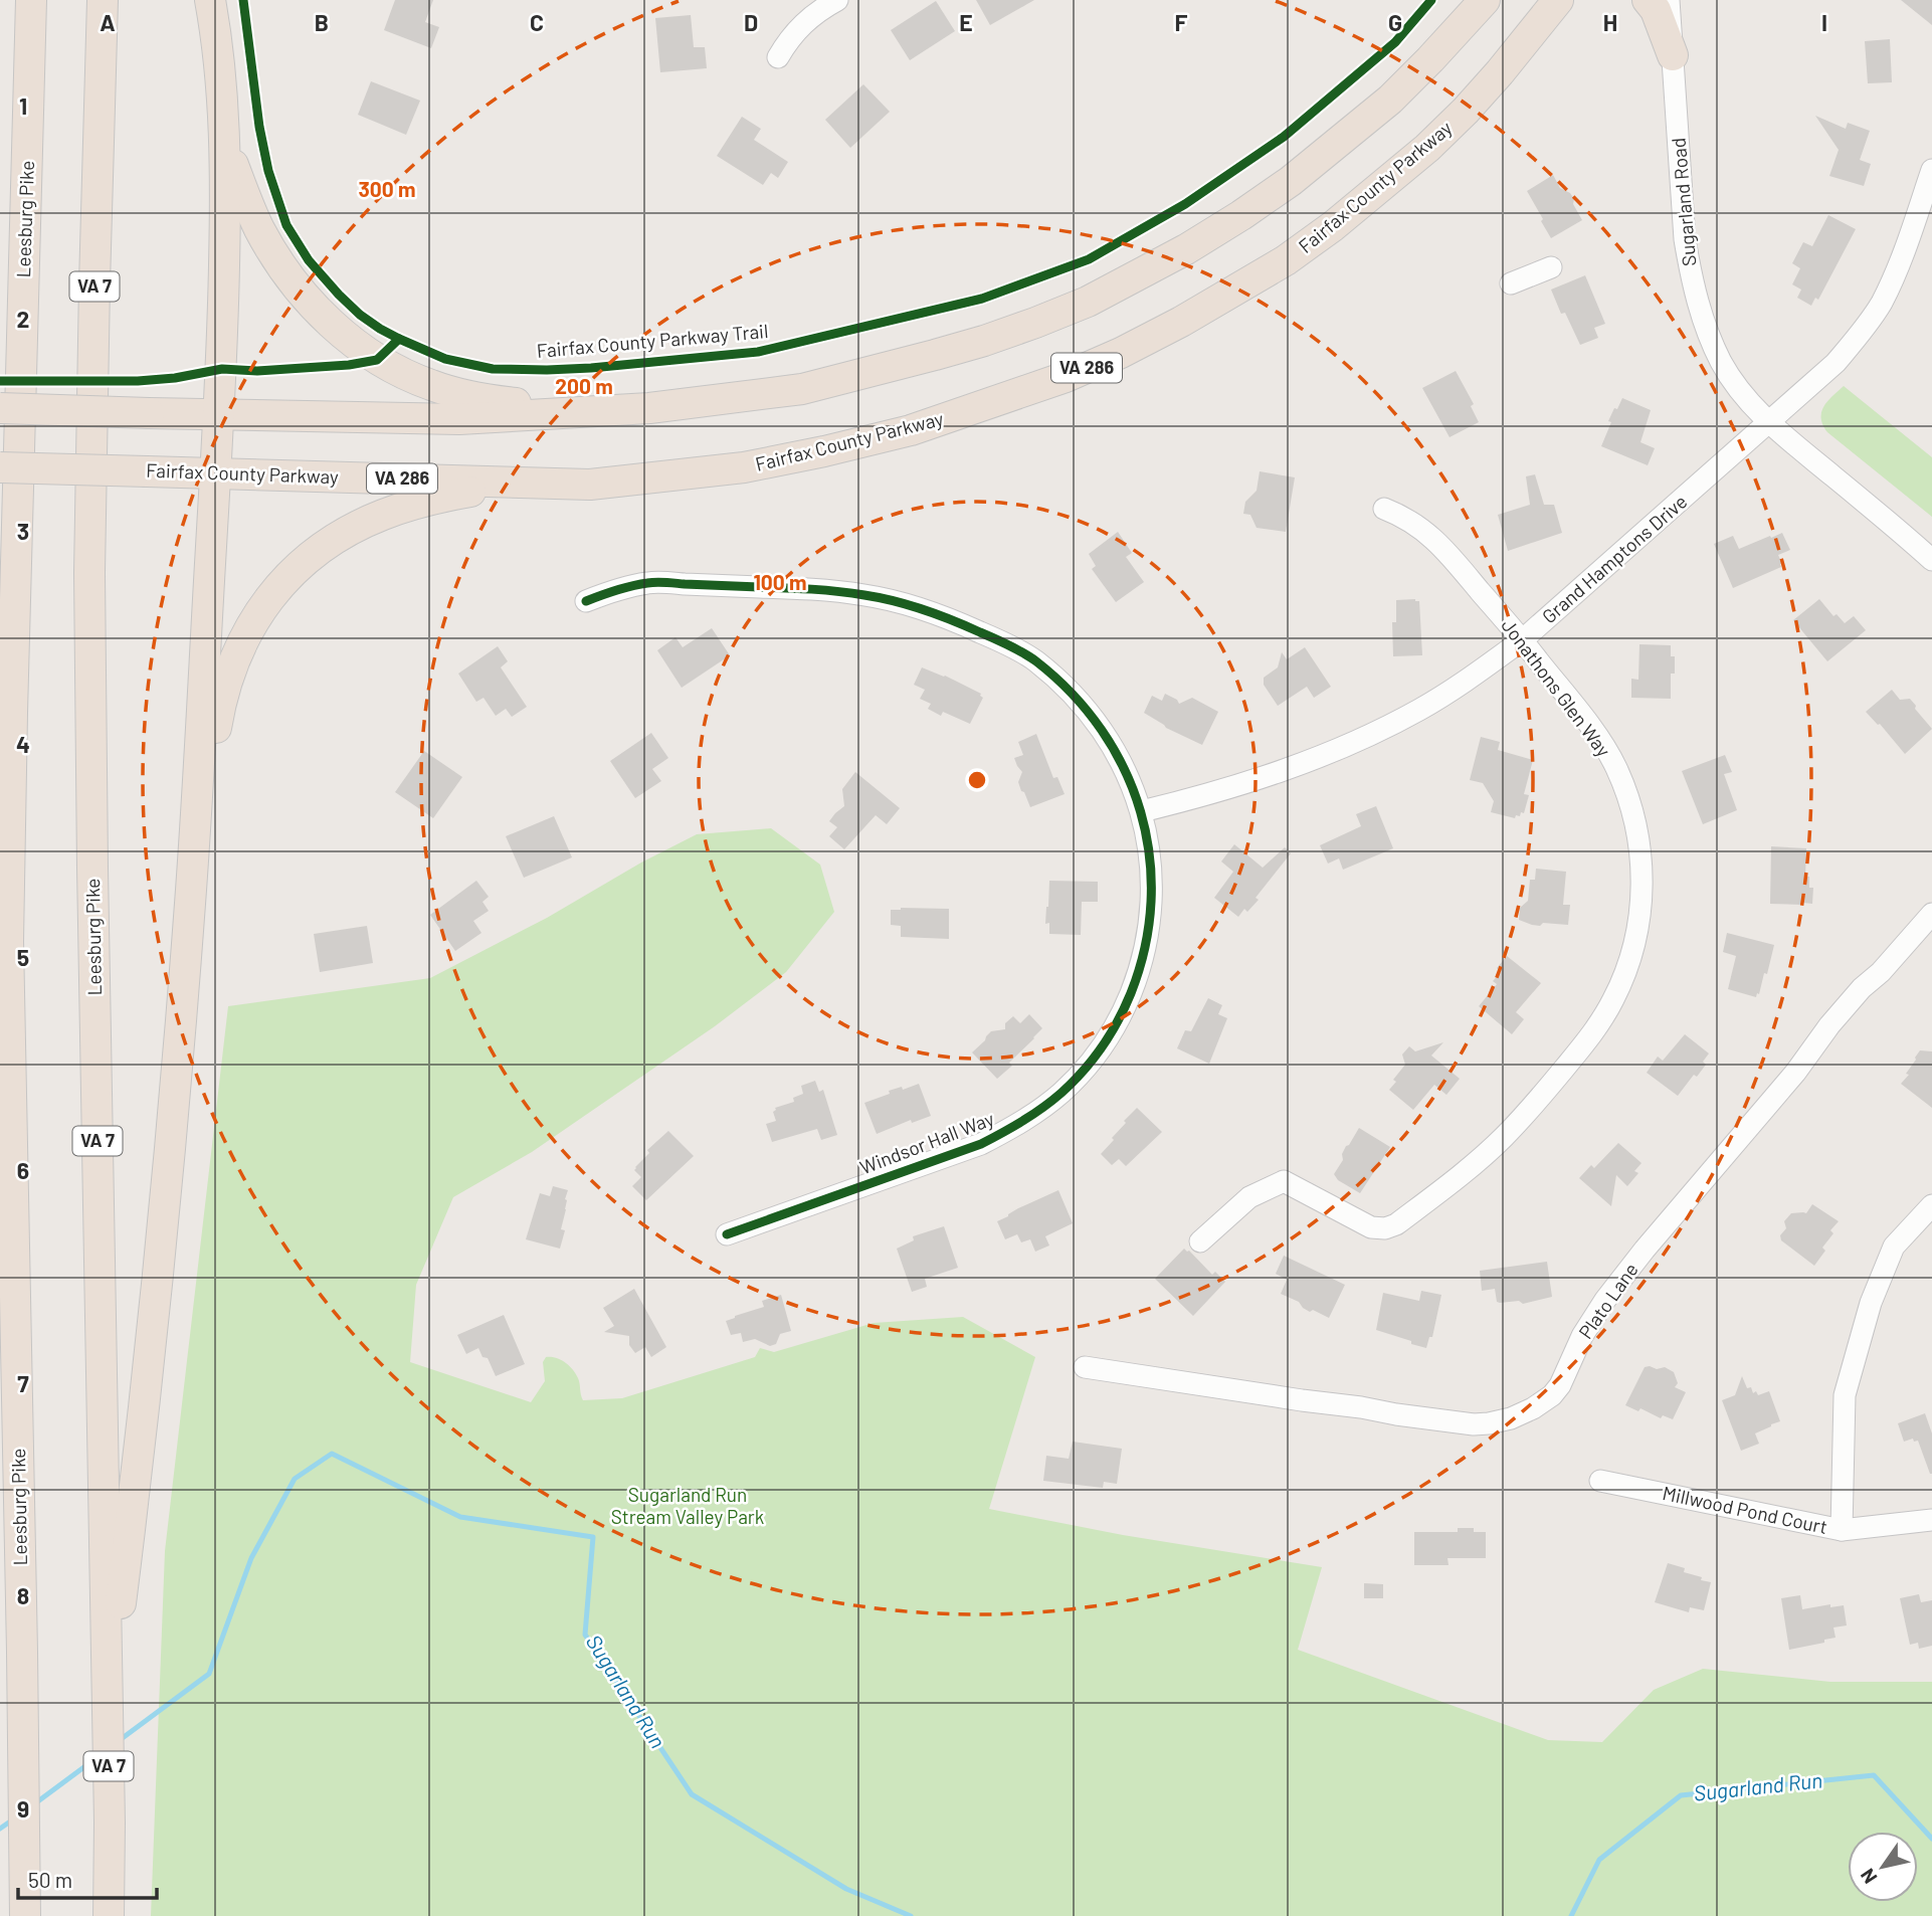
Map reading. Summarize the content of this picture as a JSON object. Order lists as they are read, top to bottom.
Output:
{
  "streets": {
    "highway": [
      "Fairfax County Parkway",
      "Leesburg Pike",
      "VA 7",
      "VA 286"
    ],
    "street": [
      "Sugarland Road",
      "Grand Hamptons Drive",
      "Jonathons Glen Way",
      "Windsor Hall Way",
      "Plato Lane",
      "Millwood Pond Court"
    ],
    "cycle path": ["Fairfax County Parkway Trail"]
  },
  "crossings": [
    ["Sugarland Road", "Grand Hamptons Drive"],
    ["Grand Hamptons Drive", "Jonathons Glen Way"],
    ["Grand Hamptons Drive", "Windsor Hall Way"]
  ],
  "water": ["Sugarland Run"],
  "parks": ["Sugarland Run Stream Valley Park"],
  "scale_bar": "50 m",
  "north": "bottom left",
  "grid": {
    "columns": [
      "A",
      "B",
      "C",
      "D",
      "E",
      "F",
      "G",
      "H",
      "I"
    ],
    "rows": [
      "1",
      "2",
      "3",
      "4",
      "5",
      "6",
      "7",
      "8",
      "9"
    ]
  },
  "rings": ["300 m", "200 m", "100 m"]
}
